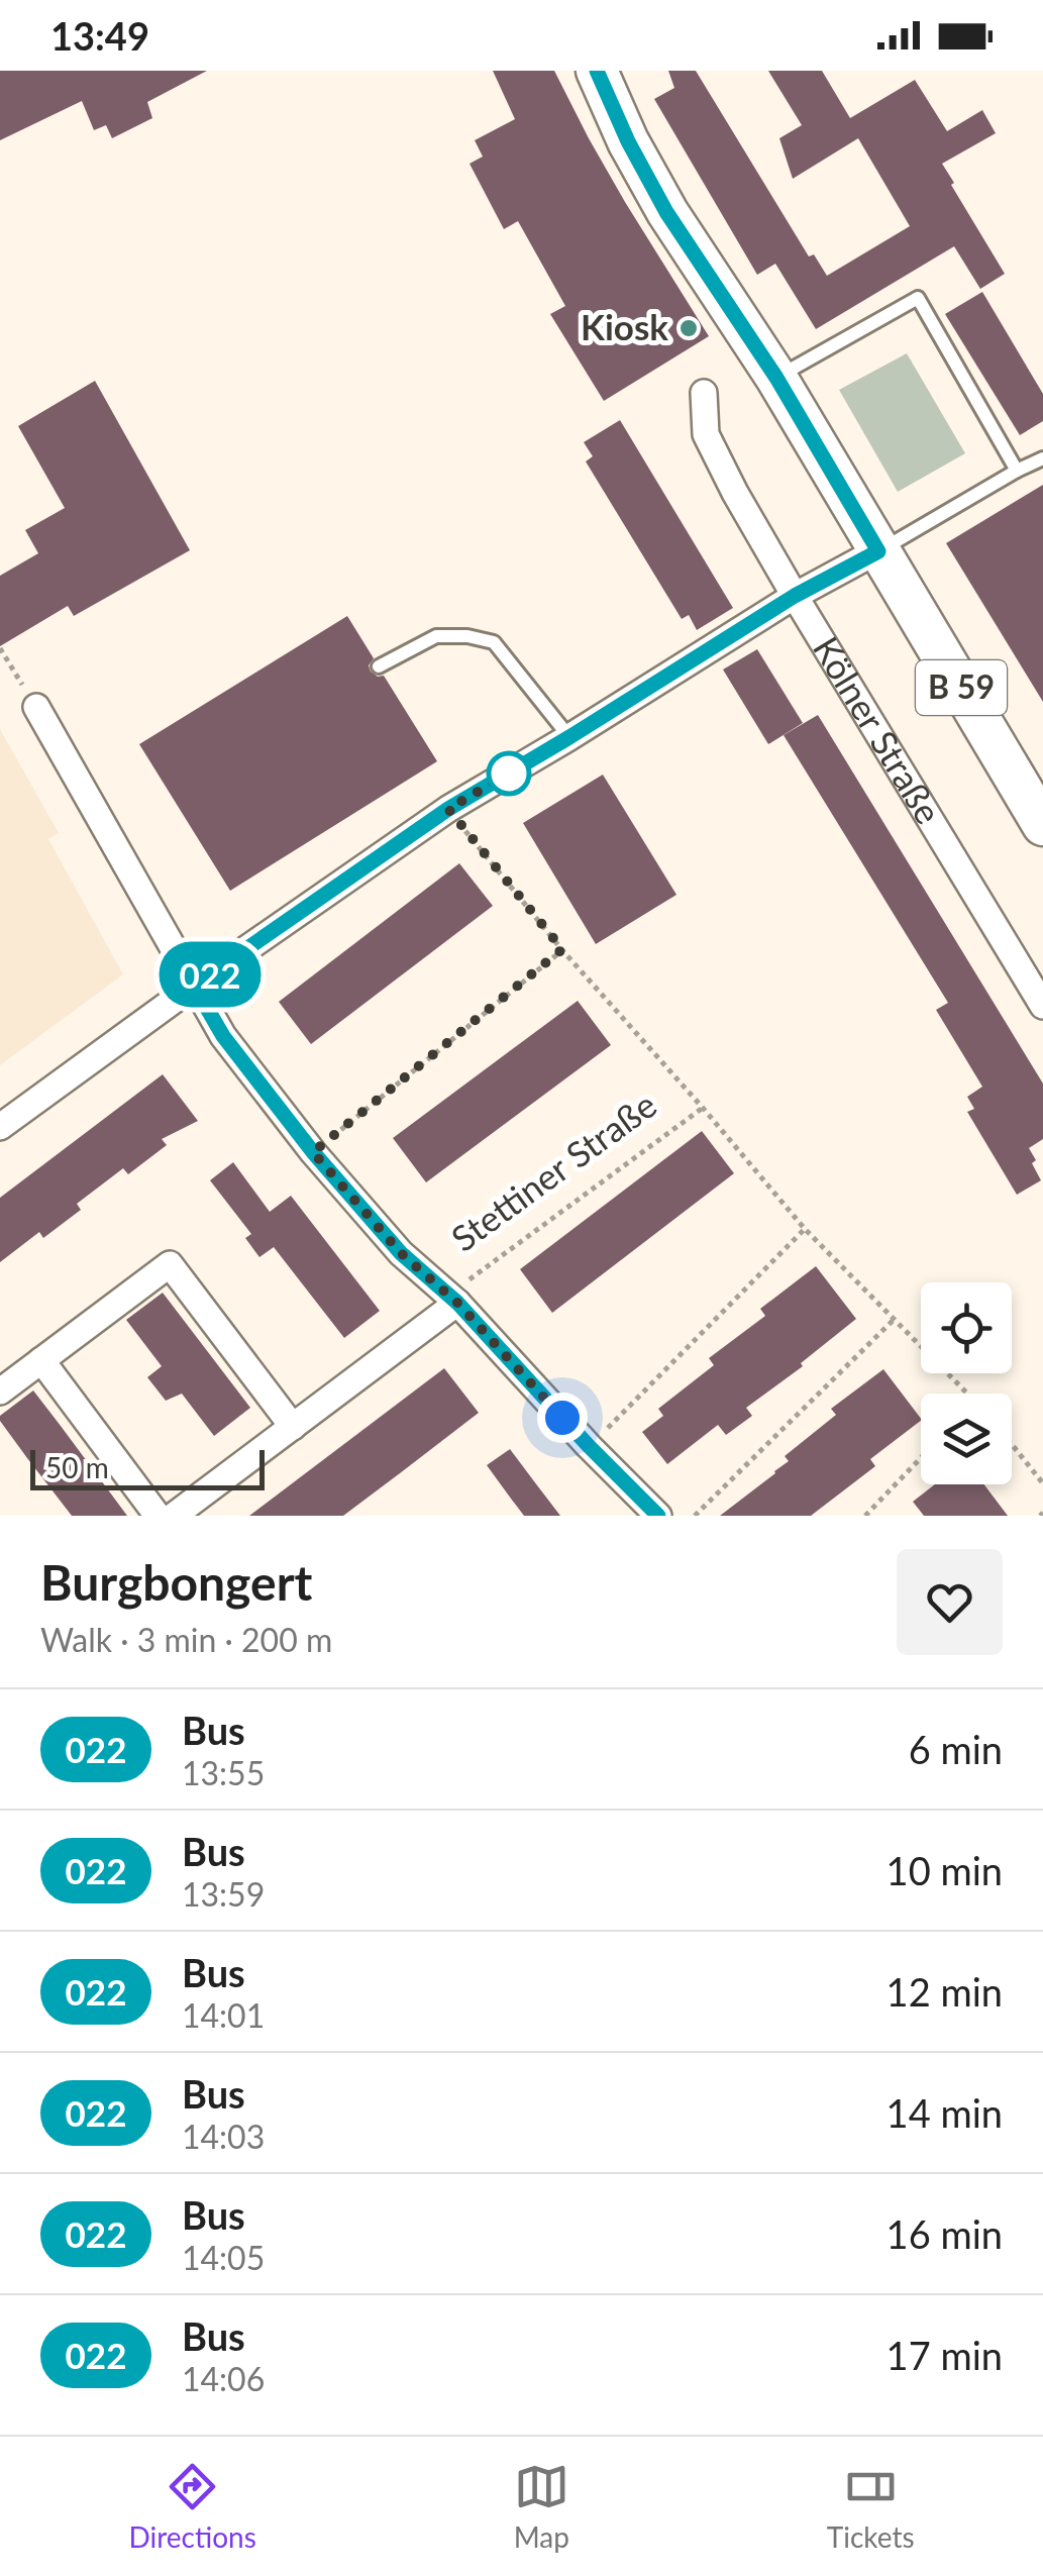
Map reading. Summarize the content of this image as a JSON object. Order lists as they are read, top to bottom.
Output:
{
  "streets": {
    "main road": ["B 59"],
    "street": ["Kölner Straße", "Stettiner Straße"]
  },
  "places": ["Kiosk"],
  "lines": ["bus line 022"],
  "scale_bar": "50 m",
  "page": {
    "status": "13:49",
    "on_map": "022",
    "scale": "50 m",
    "heading": ["Burgbongert", "Walk · 3 min · 200 m"],
    "list": [
      {
        "mark": "022",
        "name": "Bus",
        "note": "13:55",
        "value": "6 min"
      },
      {
        "mark": "022",
        "name": "Bus",
        "note": "13:59",
        "value": "10 min"
      },
      {
        "mark": "022",
        "name": "Bus",
        "note": "14:01",
        "value": "12 min"
      },
      {
        "mark": "022",
        "name": "Bus",
        "note": "14:03",
        "value": "14 min"
      },
      {
        "mark": "022",
        "name": "Bus",
        "note": "14:05",
        "value": "16 min"
      },
      {
        "mark": "022",
        "name": "Bus",
        "note": "14:06",
        "value": "17 min"
      }
    ],
    "tabs": ["Directions", "Map", "Tickets"]
  }
}
